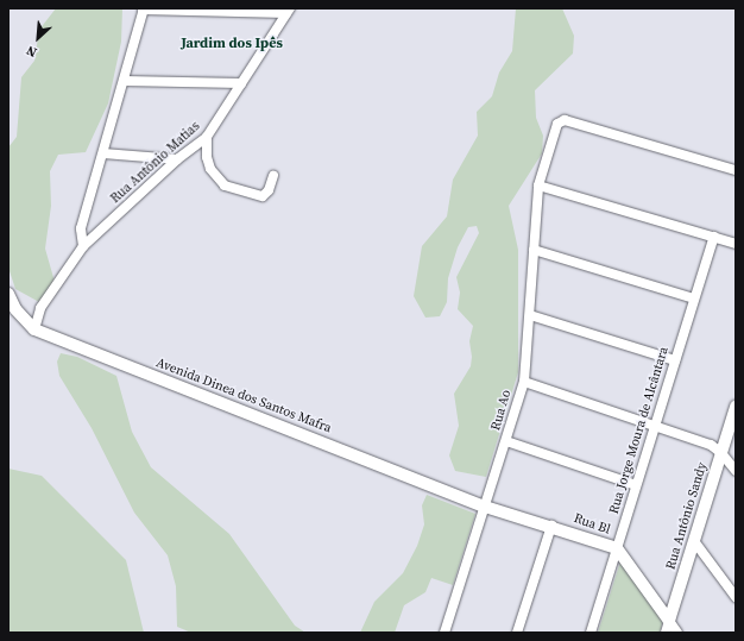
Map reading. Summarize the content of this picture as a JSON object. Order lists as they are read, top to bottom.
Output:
{
  "streets": {
    "street": [
      "Rua Antônio Matias",
      "Avenida Dinea dos Santos Mafra",
      "Rua Ao",
      "Rua Jorge Moura de Alcântara",
      "Rua Antônio Sandy",
      "Rua Bl"
    ]
  },
  "crossings": [
    ["Rua Antônio Matias", "Avenida Dinea dos Santos Mafra"],
    ["Avenida Dinea dos Santos Mafra", "Rua Ao"],
    ["Avenida Dinea dos Santos Mafra", "Rua Bl"],
    ["Rua Ao", "Rua Bl"],
    ["Rua Jorge Moura de Alcântara", "Rua Bl"],
    ["Rua Antônio Sandy", "Rua Bl"]
  ],
  "districts": ["Jardim dos Ipês"],
  "north": "bottom left"
}
